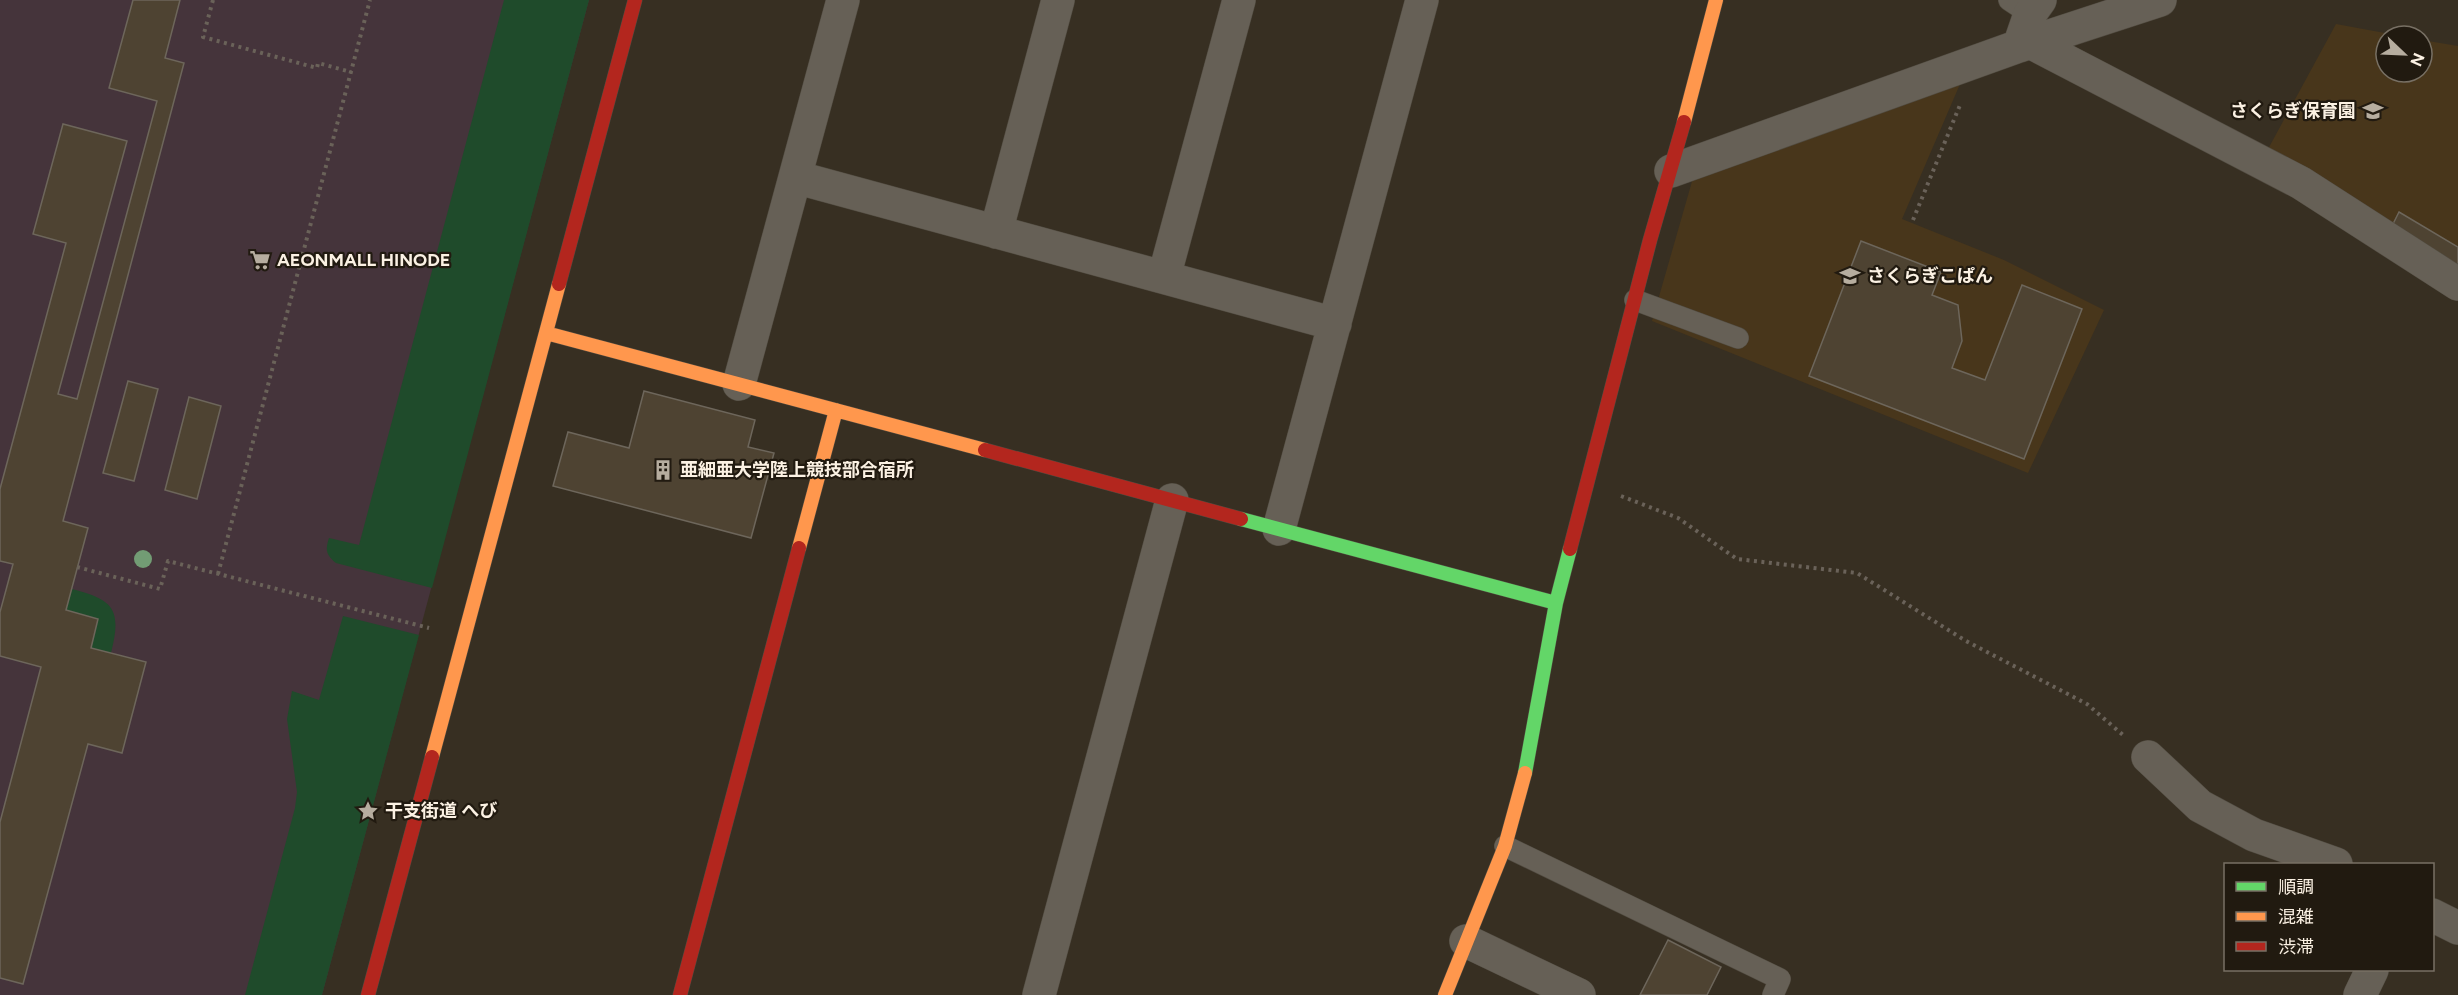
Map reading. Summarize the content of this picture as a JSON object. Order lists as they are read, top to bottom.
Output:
{
  "places": {
    "school or university": ["さくらぎ保育園", "さくらぎこぱん"],
    "supermarket": ["AEONMALL HINODE"],
    "building": ["亜細亜大学陸上競技部合宿所"],
    "place": ["干支街道 へび"]
  },
  "legend": ["順調", "混雑", "渋滞"],
  "north": "bottom right"
}
